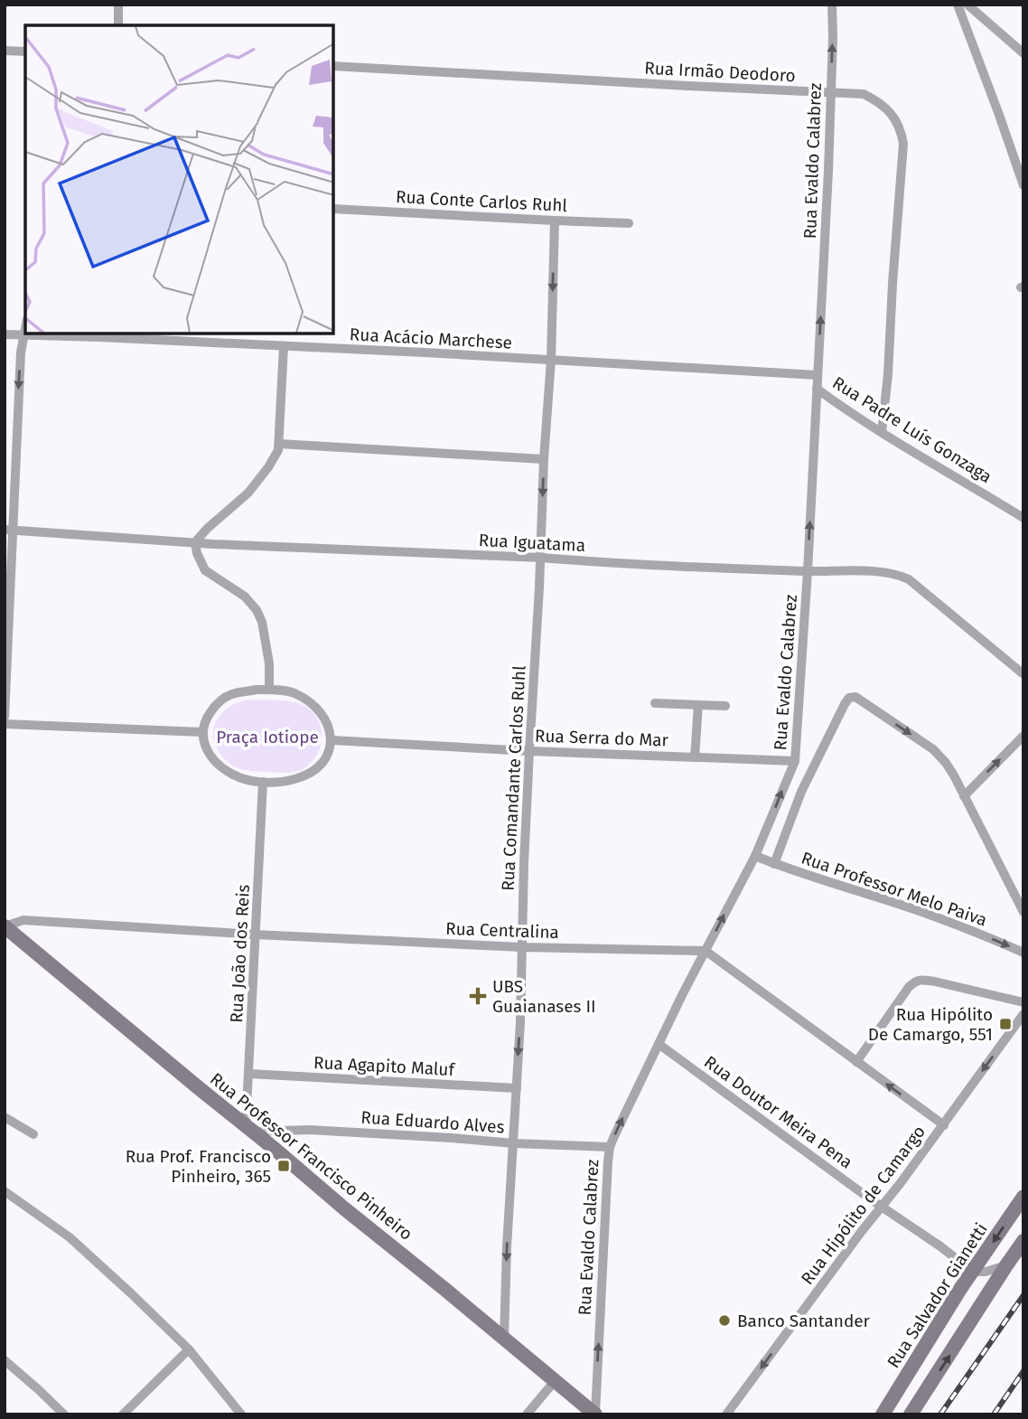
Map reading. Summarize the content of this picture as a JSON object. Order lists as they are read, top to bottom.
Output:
{
  "streets": {
    "street": [
      "Rua Irmão Deodoro",
      "Rua Evaldo Calabrez",
      "Rua Conte Carlos Ruhl",
      "Rua Acácio Marchese",
      "Rua Padre Luís Gonzaga",
      "Rua Iguatama",
      "Rua Serra do Mar",
      "Rua Comandante Carlos Ruhl",
      "Rua Professor Melo Paiva",
      "Rua Centralina",
      "Rua João dos Reis",
      "Rua Agapito Maluf",
      "Rua Doutor Meira Pena",
      "Rua Eduardo Alves",
      "Rua Professor Francisco Pinheiro",
      "Rua Hipólito de Camargo",
      "Rua Salvador Gianetti"
    ]
  },
  "crossings": [
    ["Rua Irmão Deodoro", "Rua Evaldo Calabrez"],
    ["Rua Irmão Deodoro", "Rua Padre Luís Gonzaga"],
    ["Rua Evaldo Calabrez", "Rua Acácio Marchese"],
    ["Rua Evaldo Calabrez", "Rua Padre Luís Gonzaga"],
    ["Rua Evaldo Calabrez", "Rua Iguatama"],
    ["Rua Evaldo Calabrez", "Rua Serra do Mar"],
    ["Rua Evaldo Calabrez", "Rua Professor Melo Paiva"],
    ["Rua Evaldo Calabrez", "Rua Centralina"],
    ["Rua Evaldo Calabrez", "Rua Doutor Meira Pena"],
    ["Rua Evaldo Calabrez", "Rua Eduardo Alves"],
    ["Rua Evaldo Calabrez", "Rua Professor Francisco Pinheiro"],
    ["Rua Conte Carlos Ruhl", "Rua Comandante Carlos Ruhl"],
    ["Rua Acácio Marchese", "Rua Comandante Carlos Ruhl"],
    ["Rua Iguatama", "Rua Comandante Carlos Ruhl"],
    ["Rua Serra do Mar", "Rua Comandante Carlos Ruhl"],
    ["Rua Serra do Mar", "Rua João dos Reis"],
    ["Rua Comandante Carlos Ruhl", "Rua Centralina"],
    ["Rua Comandante Carlos Ruhl", "Rua Agapito Maluf"],
    ["Rua Comandante Carlos Ruhl", "Rua Eduardo Alves"],
    ["Rua Comandante Carlos Ruhl", "Rua Professor Francisco Pinheiro"],
    ["Rua Centralina", "Rua João dos Reis"],
    ["Rua Centralina", "Rua Professor Francisco Pinheiro"],
    ["Rua João dos Reis", "Rua Agapito Maluf"],
    ["Rua João dos Reis", "Rua Eduardo Alves"],
    ["Rua João dos Reis", "Rua Professor Francisco Pinheiro"],
    ["Rua Doutor Meira Pena", "Rua Hipólito de Camargo"],
    ["Rua Doutor Meira Pena", "Rua Salvador Gianetti"],
    ["Rua Eduardo Alves", "Rua Professor Francisco Pinheiro"]
  ],
  "one_way": [
    "Rua Evaldo Calabrez",
    "Rua Comandante Carlos Ruhl",
    "Rua Professor Melo Paiva",
    "Rua Hipólito de Camargo"
  ],
  "parks": ["Praça Iotiope"],
  "places": {
    "health": ["UBS Guaianases II"],
    "transit": ["Rua Hipólito De Camargo, 551", "Rua Prof. Francisco Pinheiro, 365"],
    "other": ["Banco Santander"]
  }
}
